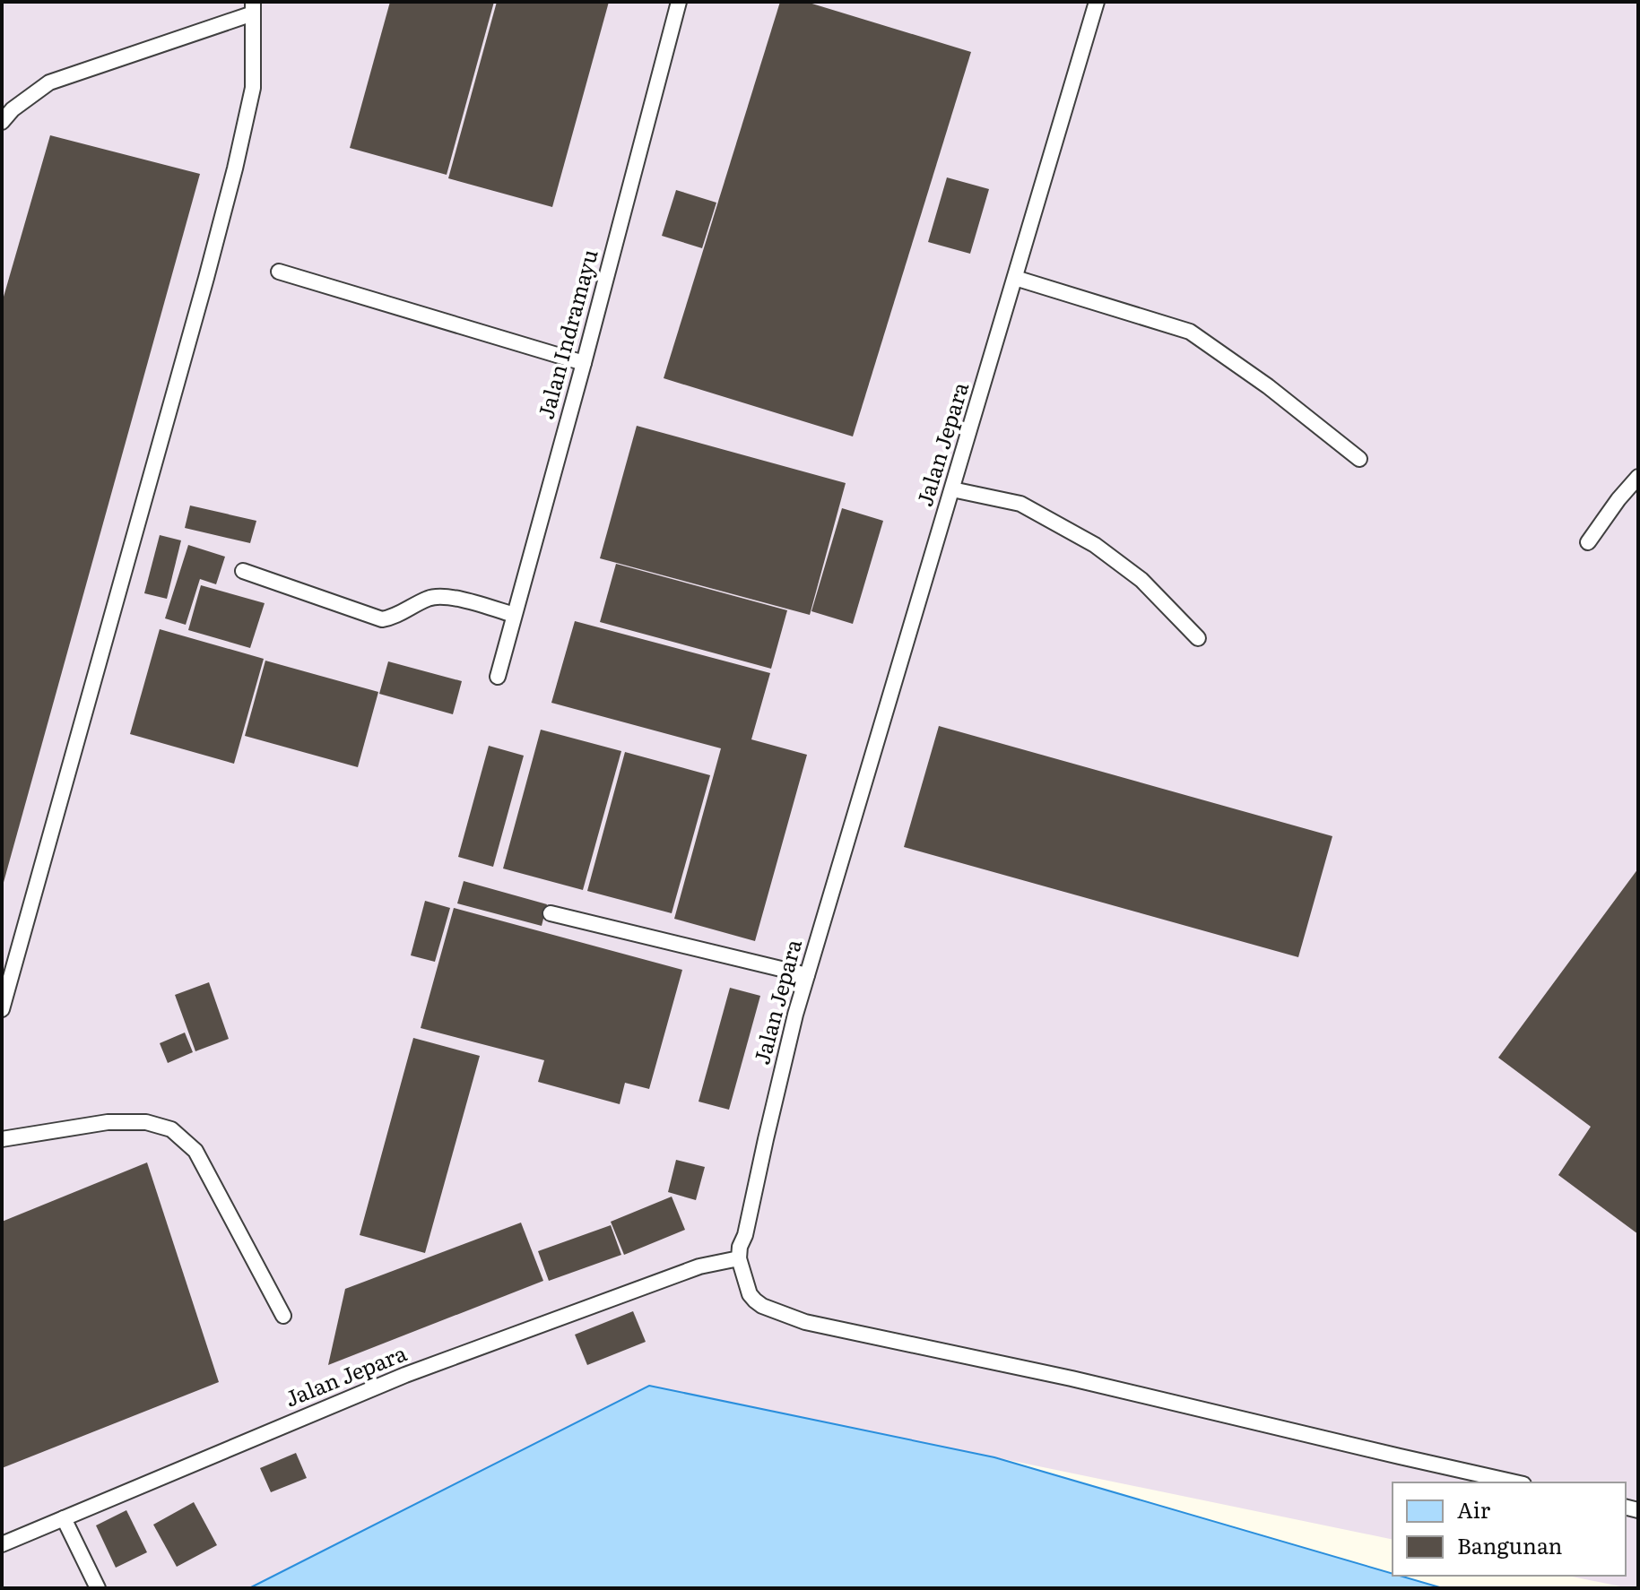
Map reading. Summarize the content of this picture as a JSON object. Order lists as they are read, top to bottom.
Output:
{
  "streets": {
    "lane": ["Jalan Indramayu", "Jalan Jepara"]
  },
  "legend": ["Air", "Bangunan"]
}
